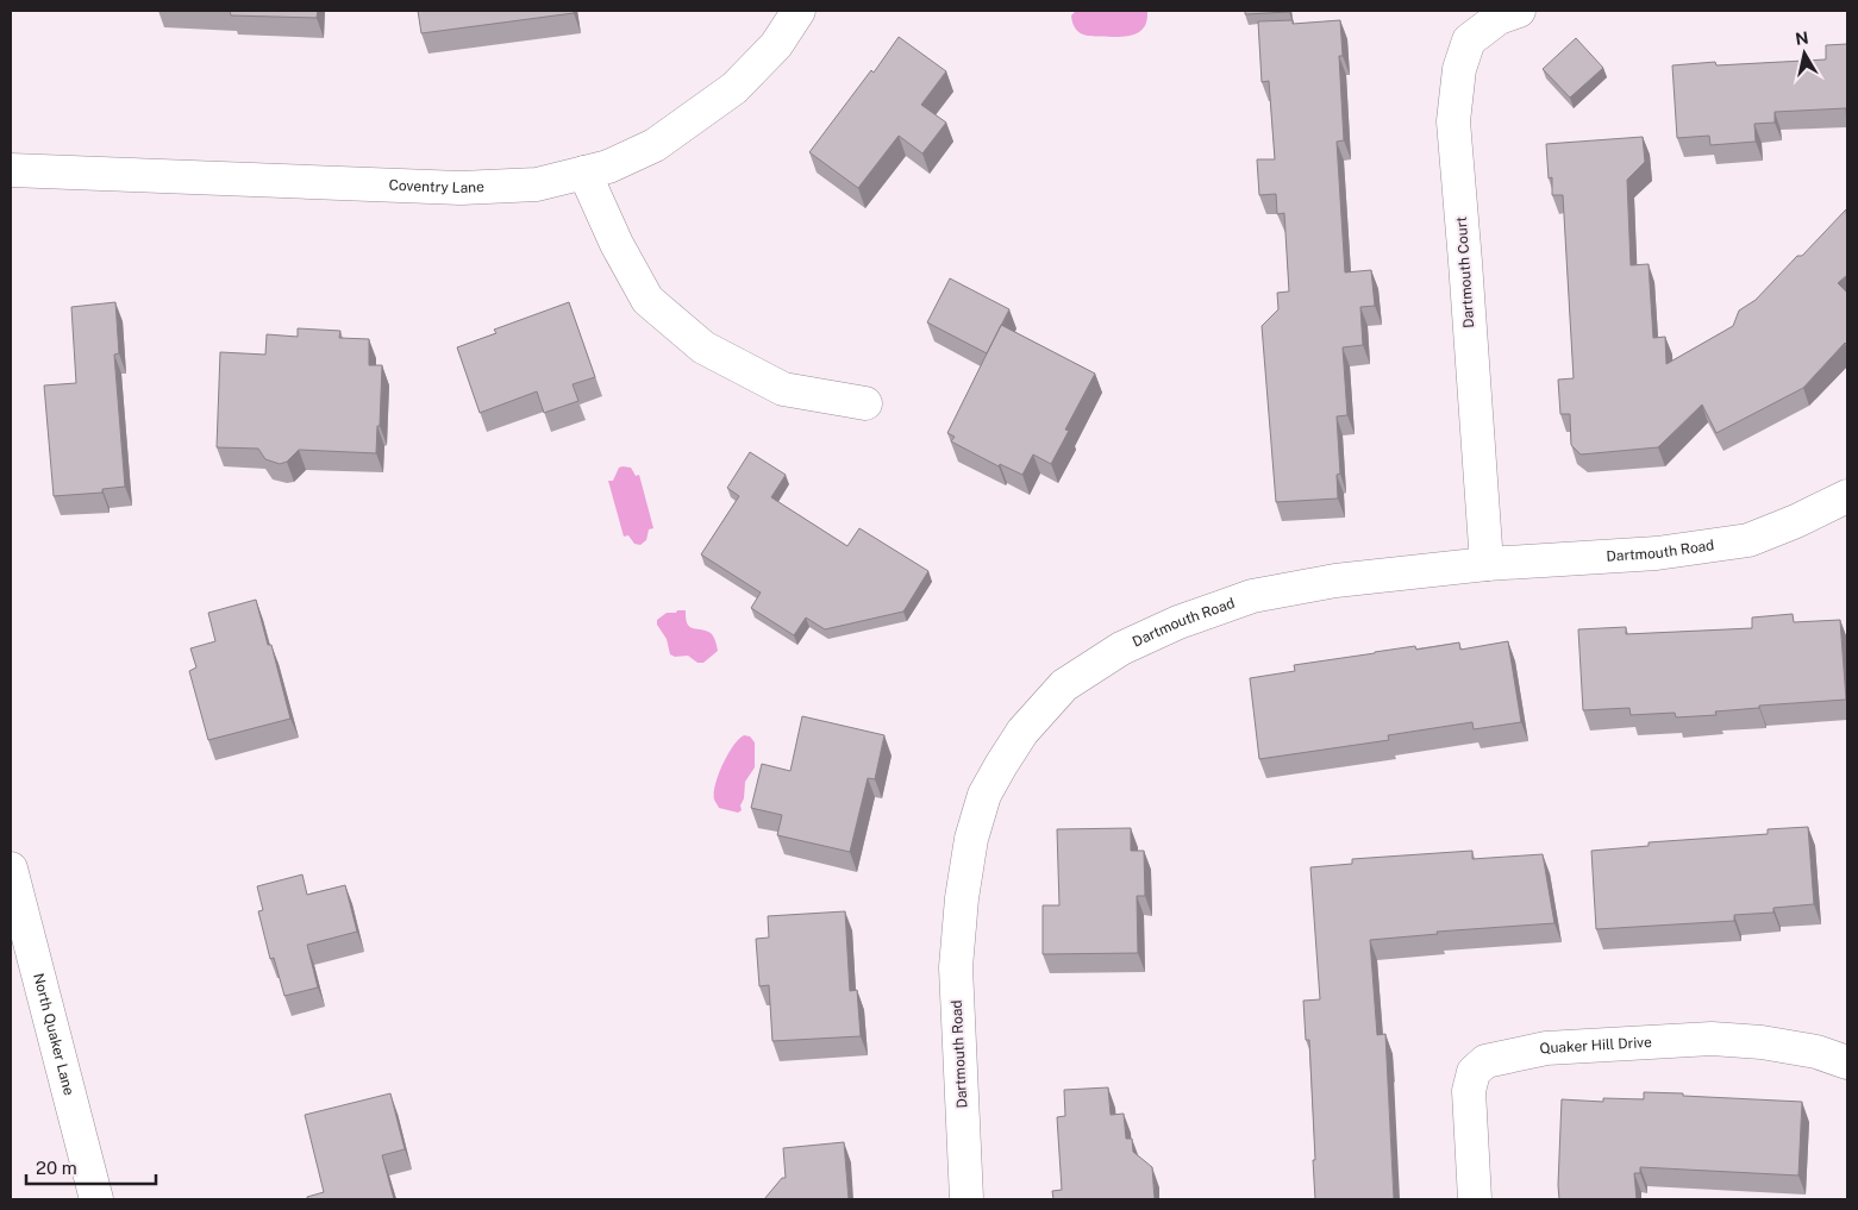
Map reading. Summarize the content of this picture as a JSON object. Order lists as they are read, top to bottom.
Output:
{
  "streets": {
    "street": [
      "Coventry Lane",
      "Dartmouth Court",
      "Dartmouth Road",
      "North Quaker Lane",
      "Quaker Hill Drive"
    ]
  },
  "crossings": [
    ["Dartmouth Court", "Dartmouth Road"]
  ],
  "scale_bar": "20 m",
  "north": "top"
}
